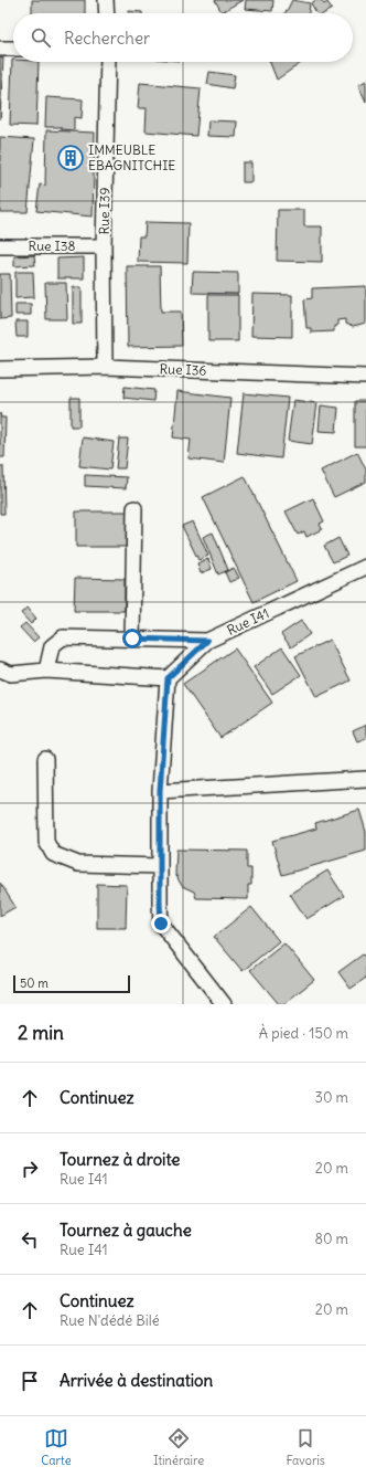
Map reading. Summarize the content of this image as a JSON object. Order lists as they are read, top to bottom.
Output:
{
  "streets": {
    "street": [
      "Rue I39",
      "Rue I38",
      "Rue I36",
      "Rue I41"
    ]
  },
  "crossings": [
    ["Rue I39", "Rue I38"],
    ["Rue I39", "Rue I36"]
  ],
  "places": {
    "building": ["IMMEUBLE EBAGNITCHIE"]
  },
  "scale_bar": "50 m",
  "page": {
    "search": "Rechercher",
    "scale": "50 m",
    "heading": ["2 min", "À pied · 150 m"],
    "list": [
      ["Continuez", "30 m"],
      ["Tournez à droite", "Rue I41", "20 m"],
      ["Tournez à gauche", "Rue I41", "80 m"],
      ["Continuez", "Rue N'dédé Bilé", "20 m"],
      "Arrivée à destination"
    ],
    "nav": ["Carte", "Itinéraire", "Favoris"]
  }
}
